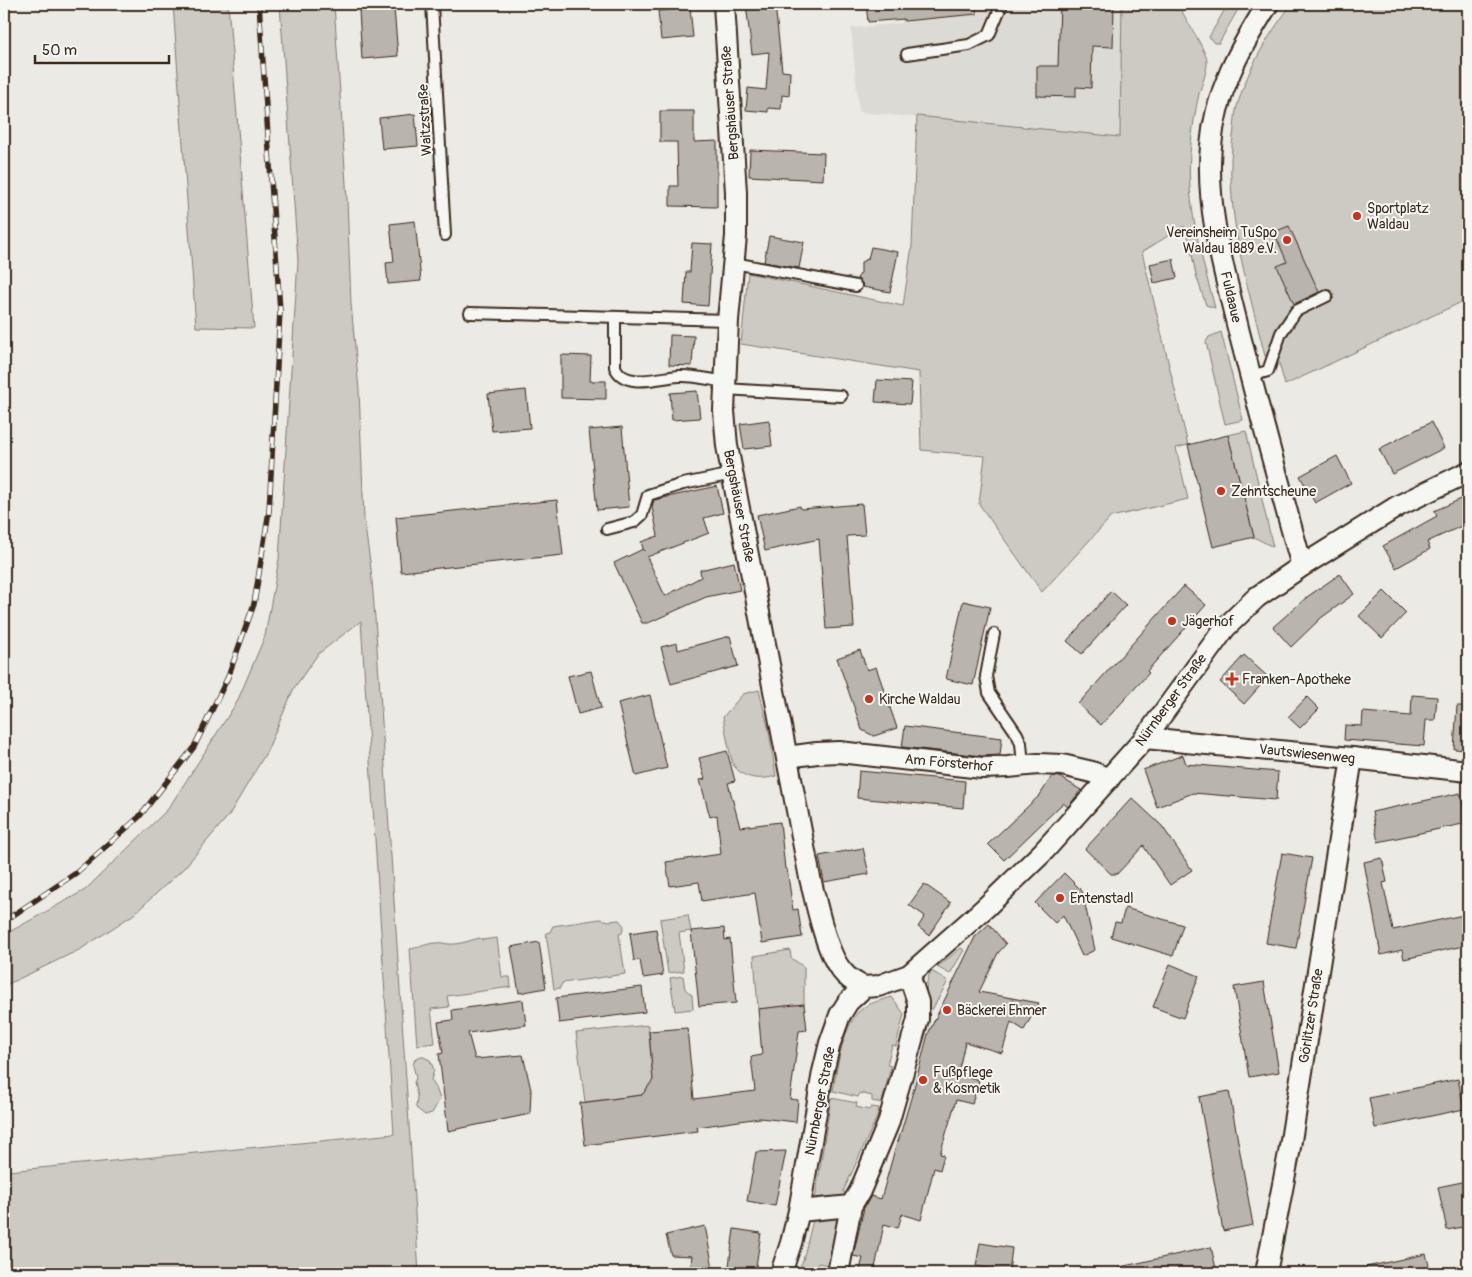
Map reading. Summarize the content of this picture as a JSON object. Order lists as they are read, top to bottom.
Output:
{
  "streets": {
    "street": [
      "Bergshäuser Straße",
      "Fuldaaue",
      "Nürnberger Straße",
      "Vautswiesenweg",
      "Am Försterhof",
      "Görlitzer Straße"
    ],
    "lane": ["Waitzstraße"]
  },
  "crossings": [
    ["Bergshäuser Straße", "Nürnberger Straße"],
    ["Bergshäuser Straße", "Am Försterhof"],
    ["Fuldaaue", "Nürnberger Straße"],
    ["Nürnberger Straße", "Vautswiesenweg"],
    ["Nürnberger Straße", "Am Försterhof"],
    ["Vautswiesenweg", "Görlitzer Straße"]
  ],
  "places": {
    "other": [
      "Sportplatz Waldau",
      "Vereinsheim TuSpo Waldau 1889 e.V.",
      "Zehntscheune",
      "Jägerhof",
      "Kirche Waldau",
      "Entenstadl",
      "Bäckerei Ehmer",
      "Fußpflege & Kosmetik"
    ],
    "health": ["Franken-Apotheke"]
  },
  "scale_bar": "50 m"
}
